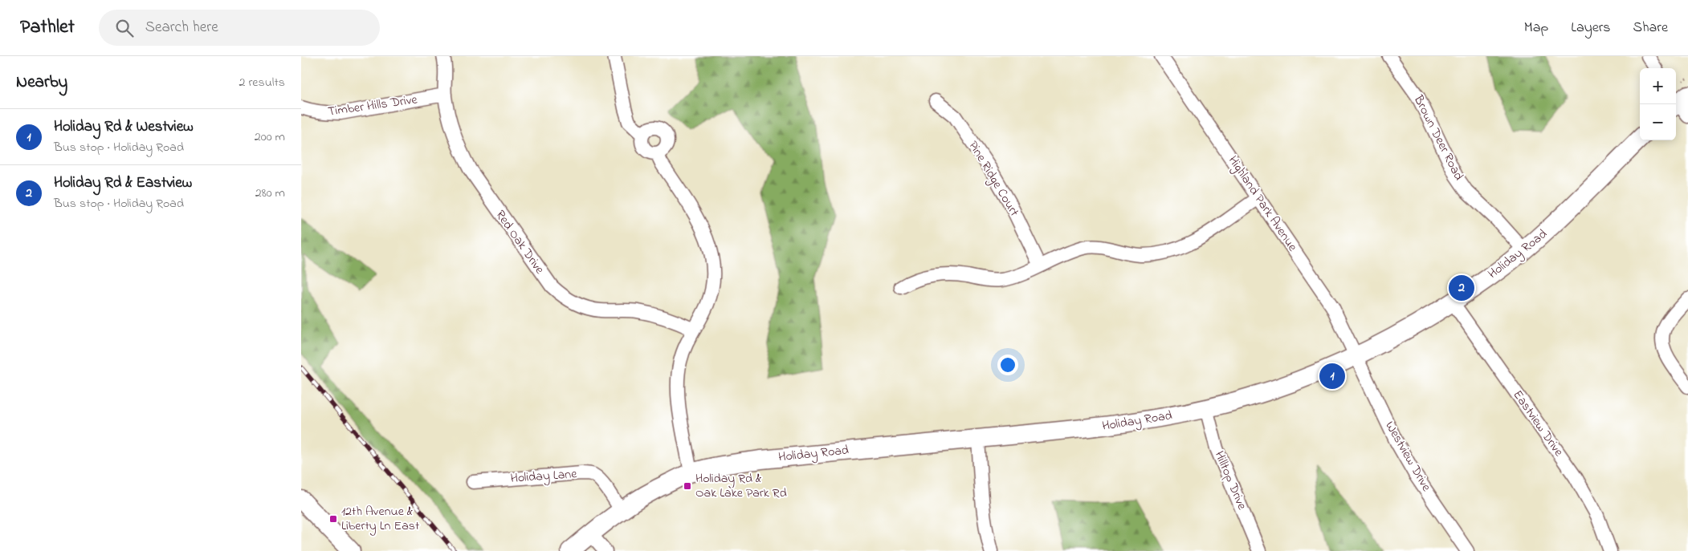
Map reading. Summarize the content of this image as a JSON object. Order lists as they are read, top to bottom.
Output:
{
  "streets": {
    "street": [
      "Timber Hills Drive",
      "Brown Deer Road",
      "Pine Ridge Court",
      "Highland Park Avenue",
      "Red Oak Drive",
      "Holiday Road",
      "Eastview Drive",
      "Westview Drive",
      "Holiday Lane",
      "Hilltop Drive"
    ]
  },
  "crossings": [
    ["Timber Hills Drive", "Red Oak Drive"],
    ["Brown Deer Road", "Holiday Road"],
    ["Highland Park Avenue", "Holiday Road"],
    ["Highland Park Avenue", "Westview Drive"],
    ["Holiday Road", "Eastview Drive"],
    ["Holiday Road", "Westview Drive"],
    ["Holiday Road", "Holiday Lane"],
    ["Holiday Road", "Hilltop Drive"]
  ],
  "places": {
    "transit": ["Holiday Rd & Oak Lake Park Rd", "12th Avenue & Liberty Ln East"]
  },
  "page": {
    "header": "Pathlet",
    "search": "Search here",
    "nav": ["Map", "Layers", "Share"],
    "heading": ["Nearby", "2 results"],
    "map_buttons": ["+", "−"],
    "list": [
      {
        "mark": "1",
        "name": "Holiday Rd & Westview",
        "note": "Bus stop · Holiday Road",
        "value": "200 m"
      },
      {
        "mark": "2",
        "name": "Holiday Rd & Eastview",
        "note": "Bus stop · Holiday Road",
        "value": "280 m"
      }
    ],
    "pins": ["2", "1"]
  }
}
